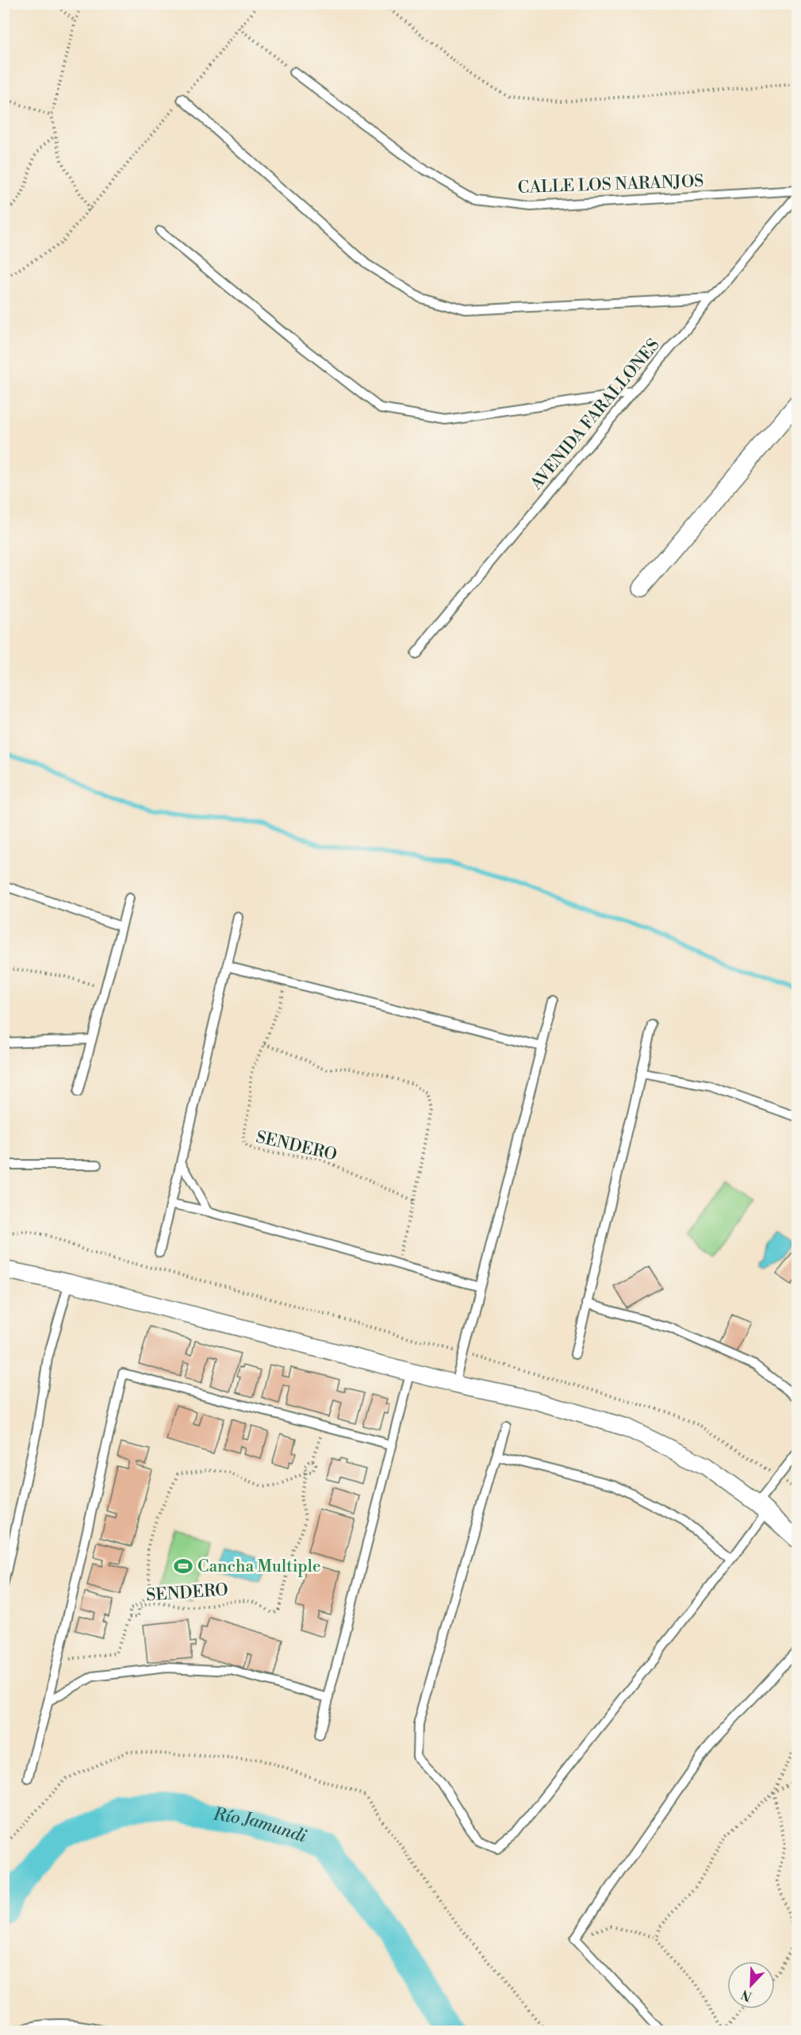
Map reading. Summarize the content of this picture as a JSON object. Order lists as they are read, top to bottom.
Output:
{
  "streets": {
    "lane": ["CALLE LOS NARANJOS", "AVENIDA FARALLONES"],
    "path": ["SENDERO"]
  },
  "water": ["Río Jamundi"],
  "places": {
    "sports": ["Cancha Multiple"]
  },
  "north": "bottom left"
}
